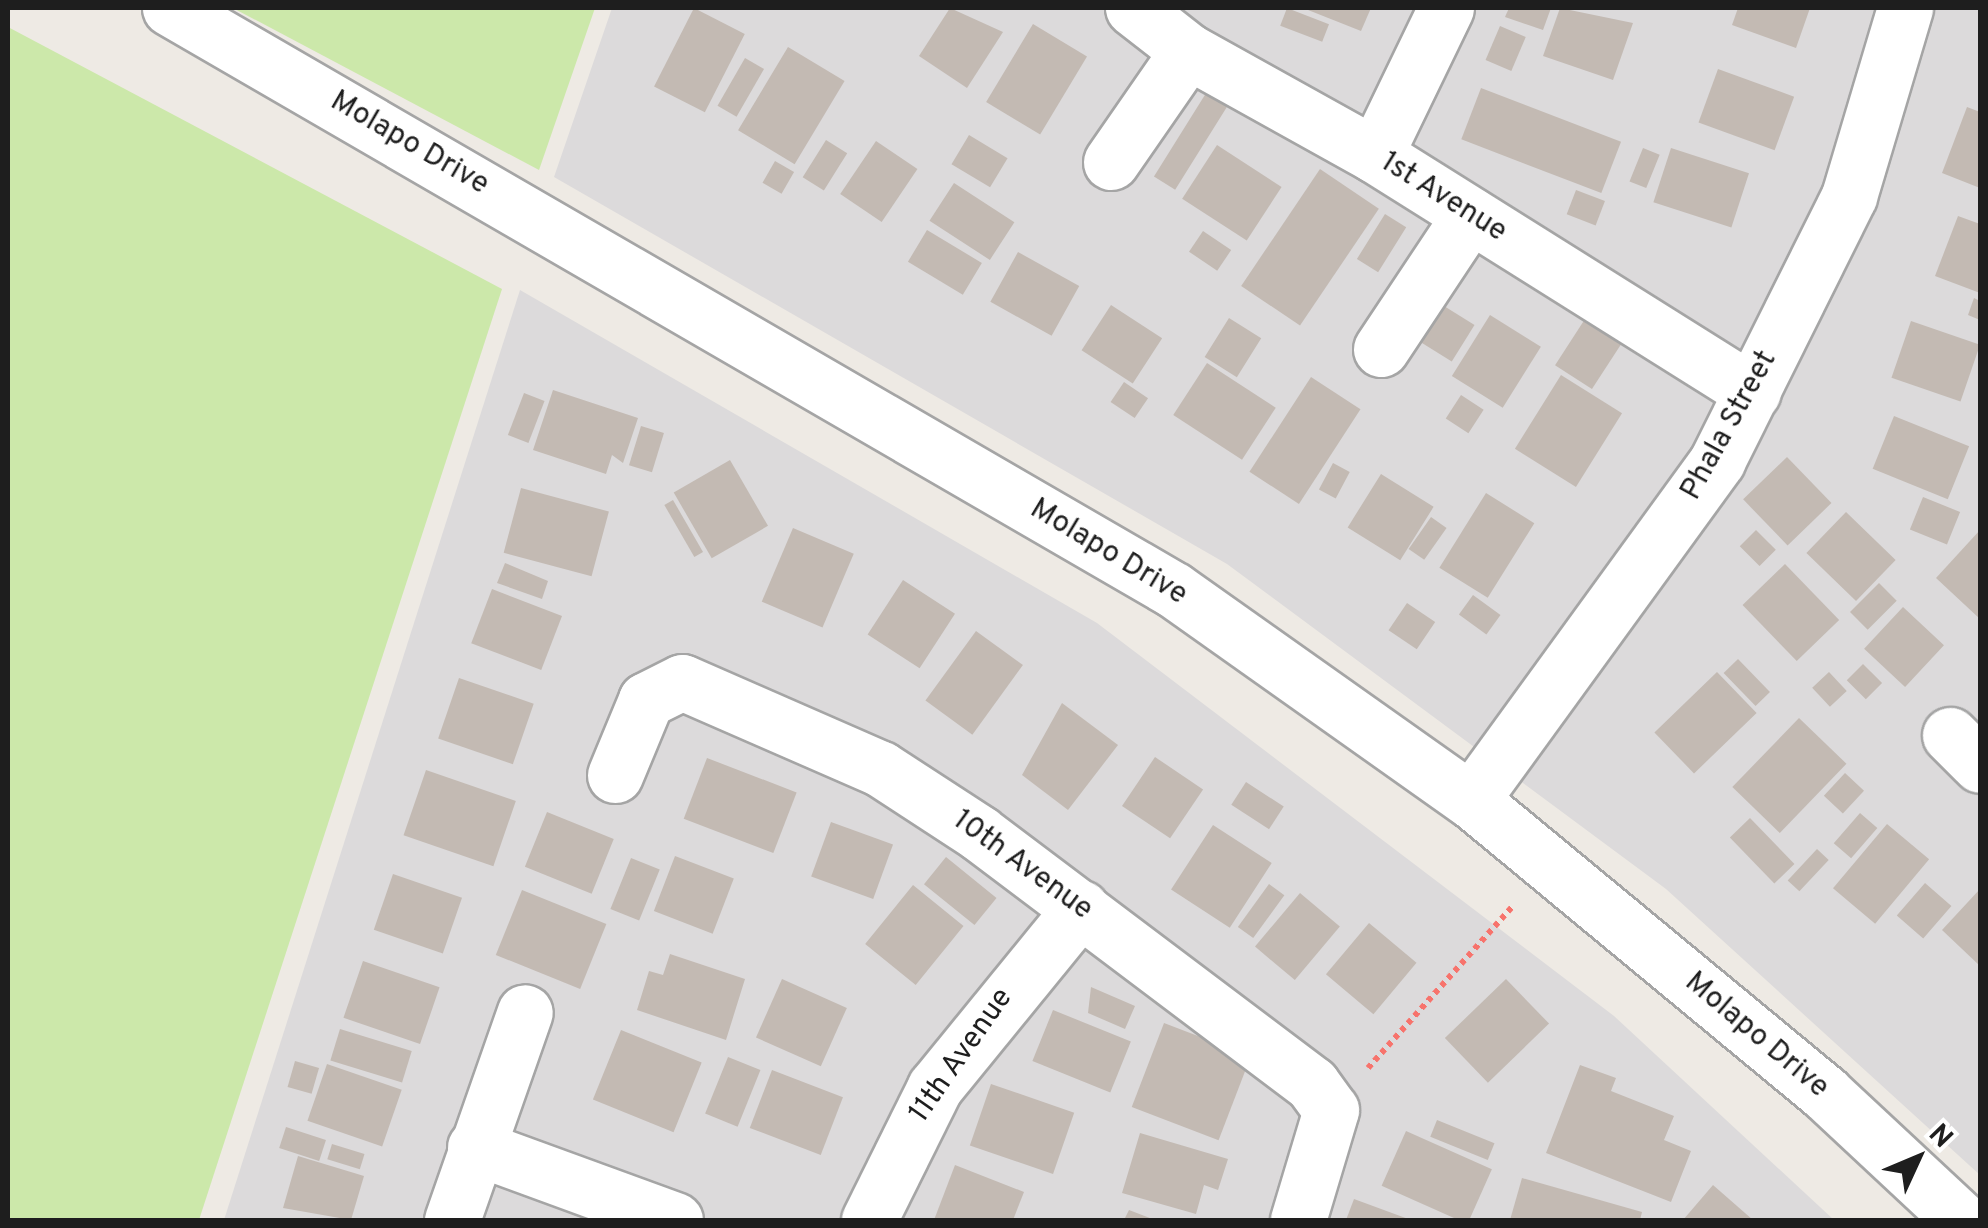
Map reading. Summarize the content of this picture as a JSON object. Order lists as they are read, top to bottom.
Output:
{
  "streets": {
    "street": [
      "Molapo Drive",
      "1st Avenue",
      "Phala Street",
      "10th Avenue",
      "11th Avenue"
    ]
  },
  "crossings": [
    ["Molapo Drive", "Phala Street"],
    ["1st Avenue", "Phala Street"],
    ["10th Avenue", "11th Avenue"]
  ],
  "north": "top right"
}
